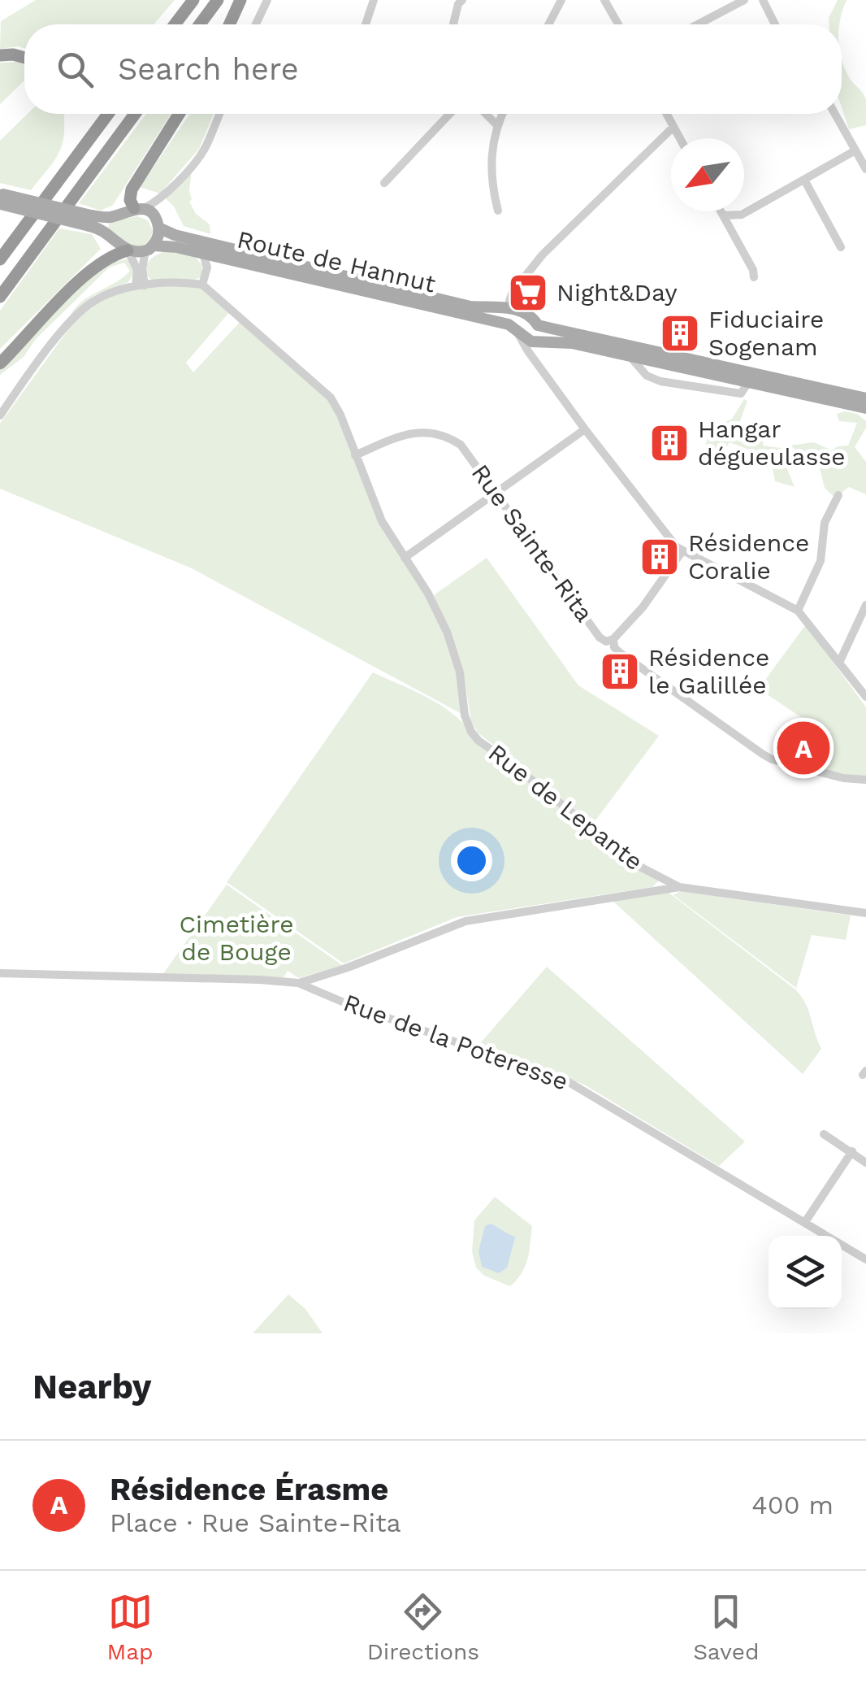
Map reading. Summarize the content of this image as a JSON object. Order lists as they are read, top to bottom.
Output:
{
  "streets": {
    "main road": ["Route de Hannut"],
    "street": ["Rue Sainte-Rita", "Rue de Lepante", "Rue de la Poteresse"]
  },
  "crossings": [
    ["Rue Sainte-Rita", "Rue de Lepante"]
  ],
  "parks": ["Cimetière de Bouge"],
  "places": {
    "supermarket": ["Night&Day"],
    "building": [
      "Fiduciaire Sogenam",
      "Hangar dégueulasse",
      "Résidence Coralie",
      "Résidence le Galillée"
    ]
  },
  "north": "bottom left",
  "page": {
    "search": "Search here",
    "pins": "A",
    "heading": "Nearby",
    "list": [
      {
        "mark": "A",
        "name": "Résidence Érasme",
        "note": "Place · Rue Sainte-Rita",
        "value": "400 m"
      }
    ],
    "nav": ["Map", "Directions", "Saved"]
  }
}
